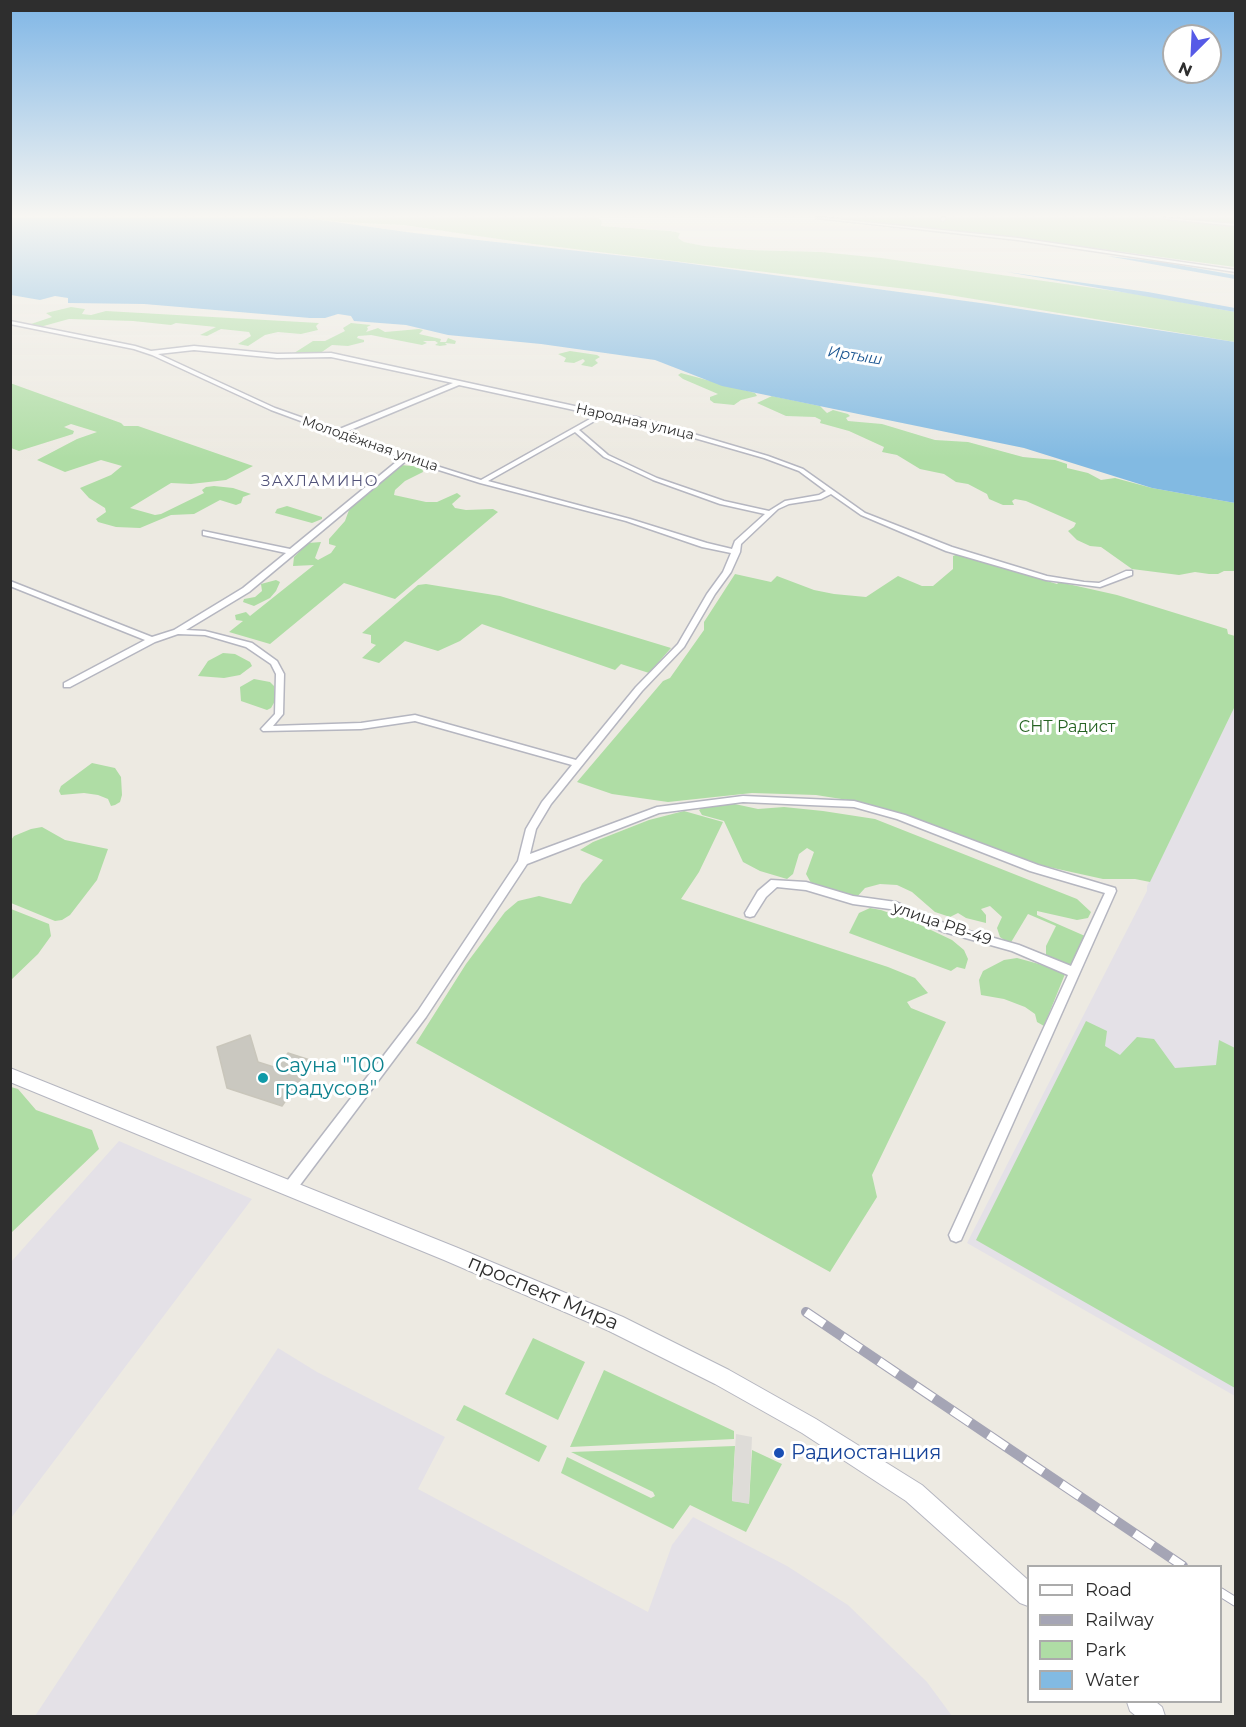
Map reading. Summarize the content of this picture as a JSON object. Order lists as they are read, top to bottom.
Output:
{
  "streets": {
    "street": [
      "Народная улица",
      "Молодёжная улица",
      "улица РВ-49",
      "проспект Мира"
    ]
  },
  "crossings": [
    ["Народная улица", "Молодёжная улица"]
  ],
  "districts": ["ЗАХЛАМИНО"],
  "water": ["Иртыш"],
  "parks": ["СНТ Радист"],
  "places": ["Сауна \"100 градусов\"", "Радиостанция"],
  "legend": [
    "Road",
    "Railway",
    "Park",
    "Water"
  ],
  "north": "bottom left"
}
